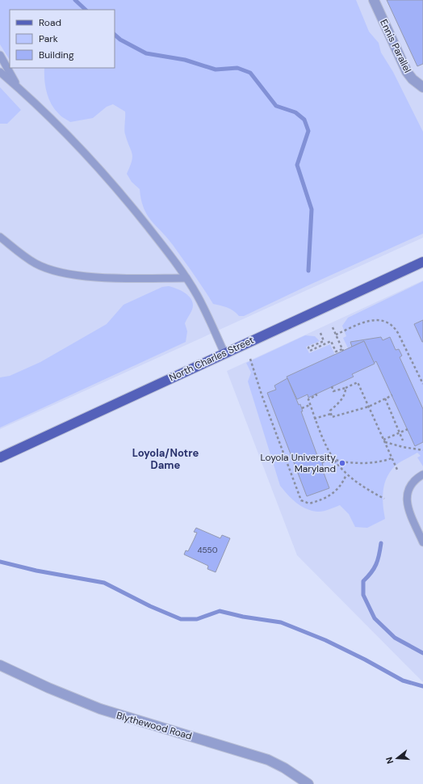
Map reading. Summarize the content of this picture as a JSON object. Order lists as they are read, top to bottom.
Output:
{
  "streets": {
    "main road": ["North Charles Street"],
    "street": ["Ennis Parallel", "Blythewood Road"]
  },
  "districts": ["Loyola/Notre Dame"],
  "places": ["Loyola University Maryland"],
  "house_numbers": ["4550"],
  "legend": ["Road", "Park", "Building"],
  "north": "left"
}
